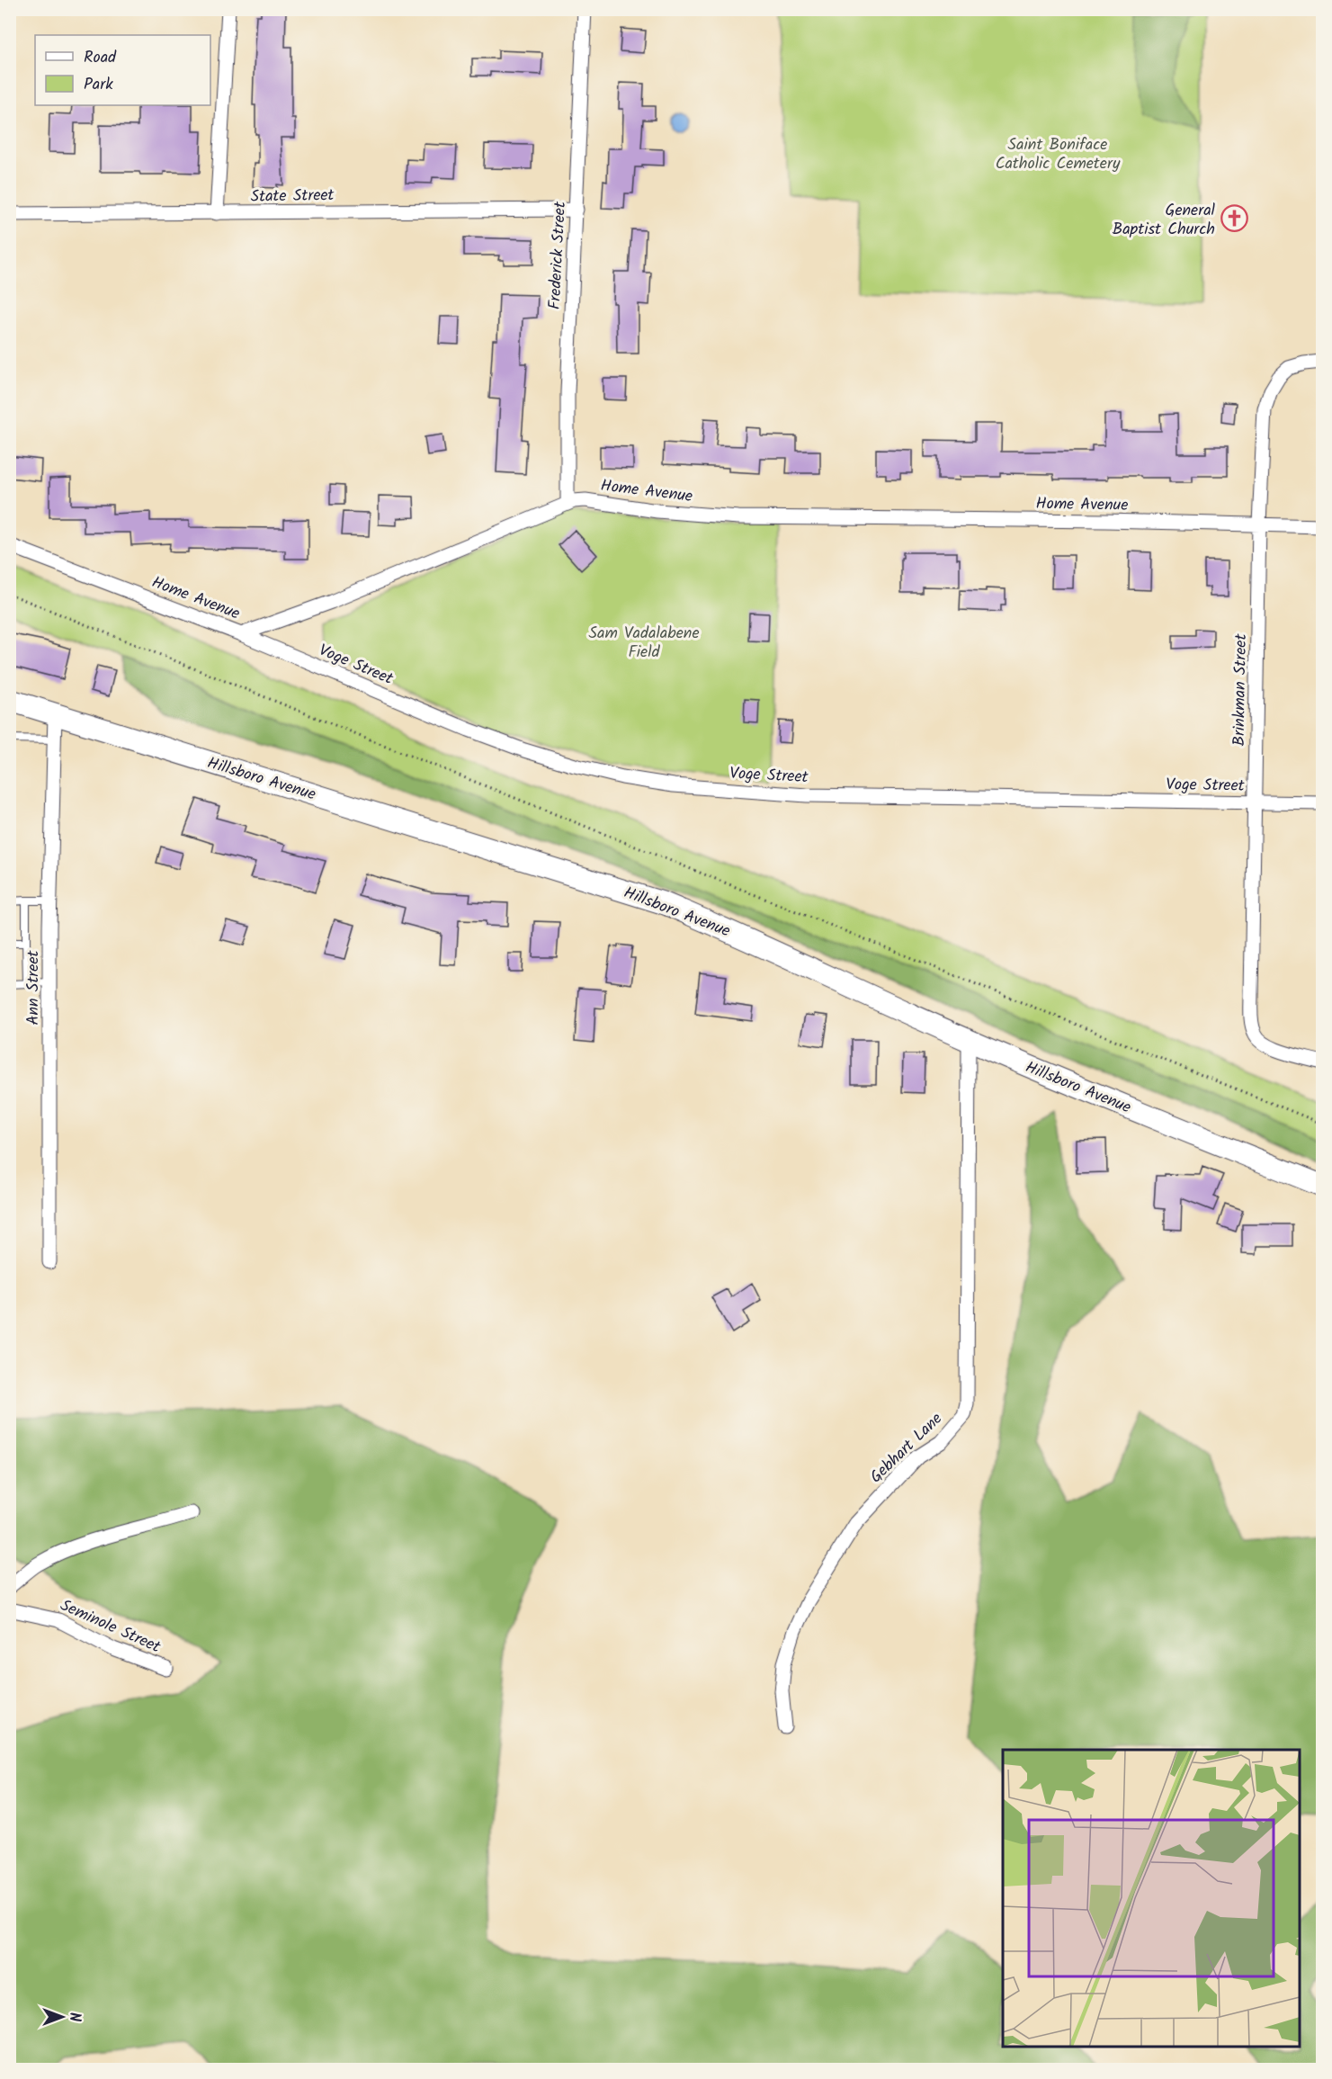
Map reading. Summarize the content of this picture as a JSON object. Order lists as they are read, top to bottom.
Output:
{
  "streets": {
    "main road": ["Hillsboro Avenue"],
    "street": [
      "State Street",
      "Frederick Street",
      "Home Avenue",
      "Voge Street",
      "Brinkman Street",
      "Ann Street",
      "Gebhart Lane",
      "Seminole Street"
    ]
  },
  "crossings": [
    ["State Street", "Frederick Street"],
    ["Frederick Street", "Home Avenue"],
    ["Home Avenue", "Voge Street"],
    ["Home Avenue", "Brinkman Street"],
    ["Voge Street", "Brinkman Street"],
    ["Hillsboro Avenue", "Ann Street"],
    ["Hillsboro Avenue", "Gebhart Lane"]
  ],
  "parks": ["Saint Boniface Catholic Cemetery", "Sam Vadalabene Field"],
  "places": {
    "church": ["General Baptist Church"]
  },
  "legend": ["Road", "Park"],
  "north": "right"
}
